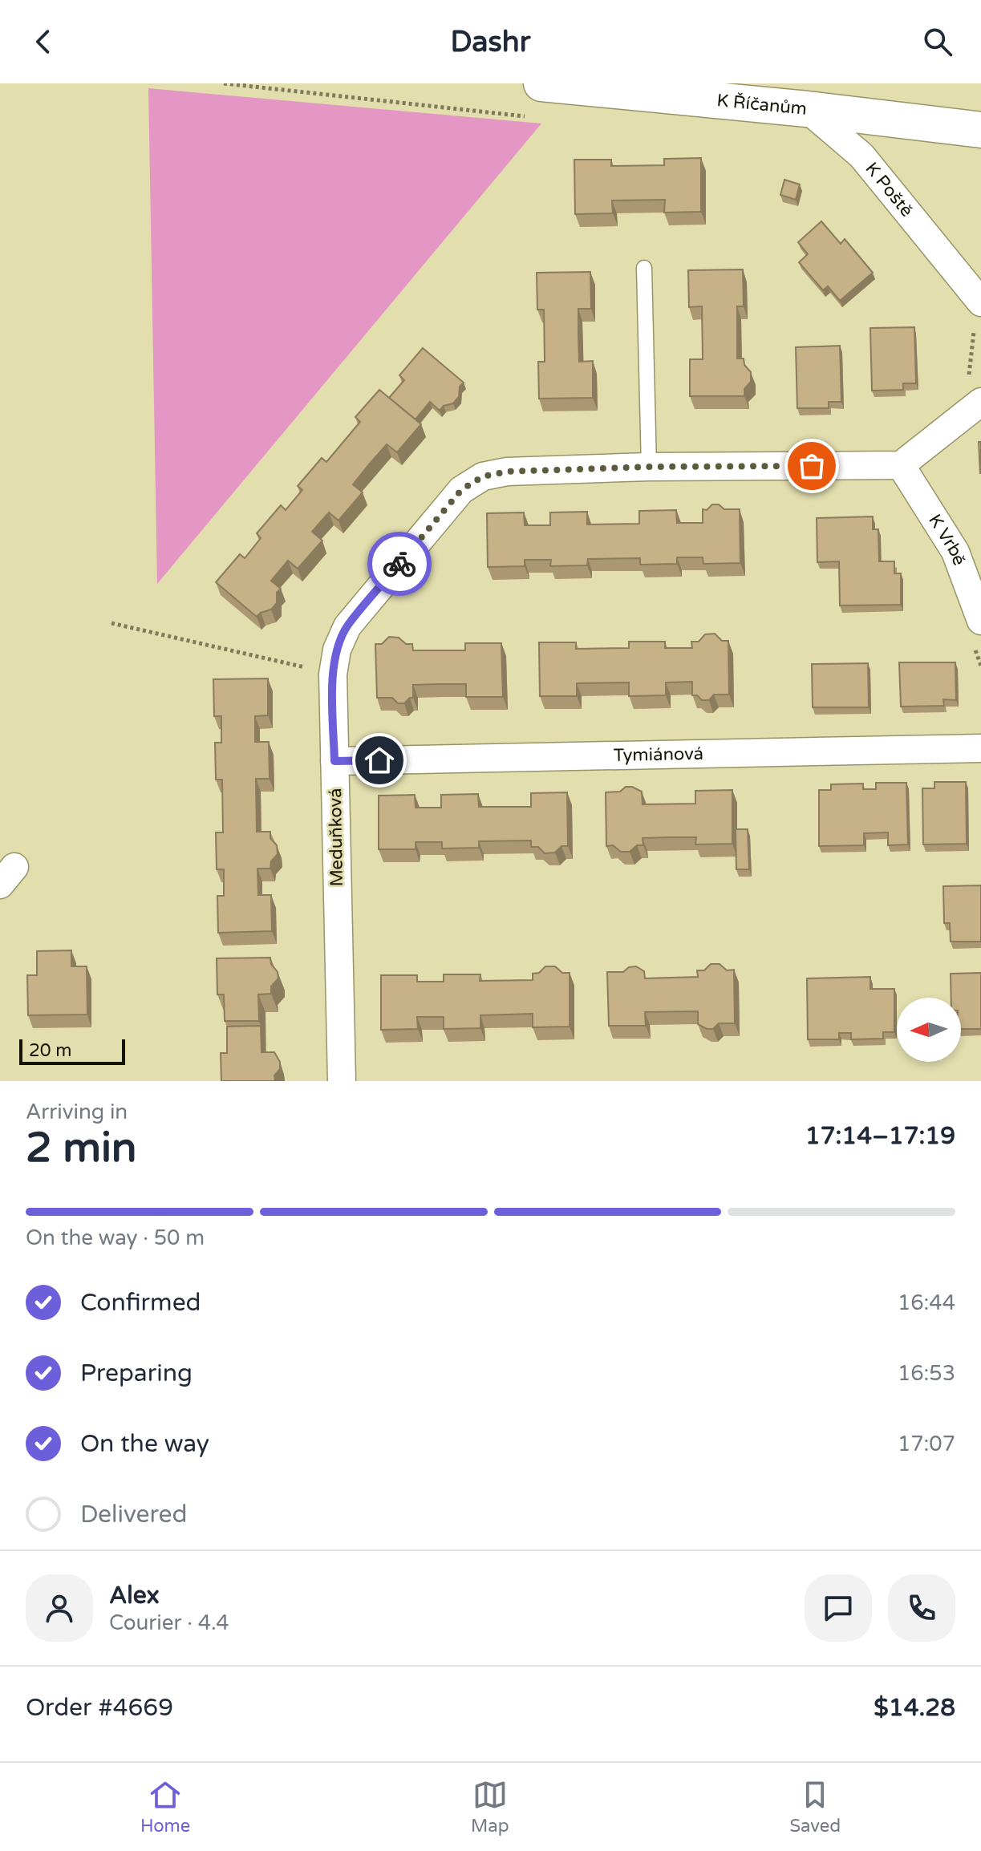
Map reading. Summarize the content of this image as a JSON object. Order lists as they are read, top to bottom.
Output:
{
  "streets": {
    "street": [
      "K Říčanům",
      "K Poště",
      "K Vrbě",
      "Tymiánová",
      "Meduňková"
    ]
  },
  "crossings": [
    ["K Říčanům", "K Poště"],
    ["K Vrbě", "Meduňková"],
    ["Tymiánová", "Meduňková"]
  ],
  "scale_bar": "20 m",
  "north": "left",
  "page": {
    "header": "Dashr",
    "scale": "20 m",
    "heading": ["2 min", "Arriving in", "17:14–17:19"],
    "panel": [
      "Alex",
      "Courier · 4.4",
      "Order #4669",
      "$14.28"
    ],
    "bar": "On the way · 50 m",
    "list": [
      ["Confirmed", "16:44"],
      ["Preparing", "16:53"],
      ["On the way", "17:07"],
      "Delivered"
    ],
    "tabs": ["Home", "Map", "Saved"]
  }
}
